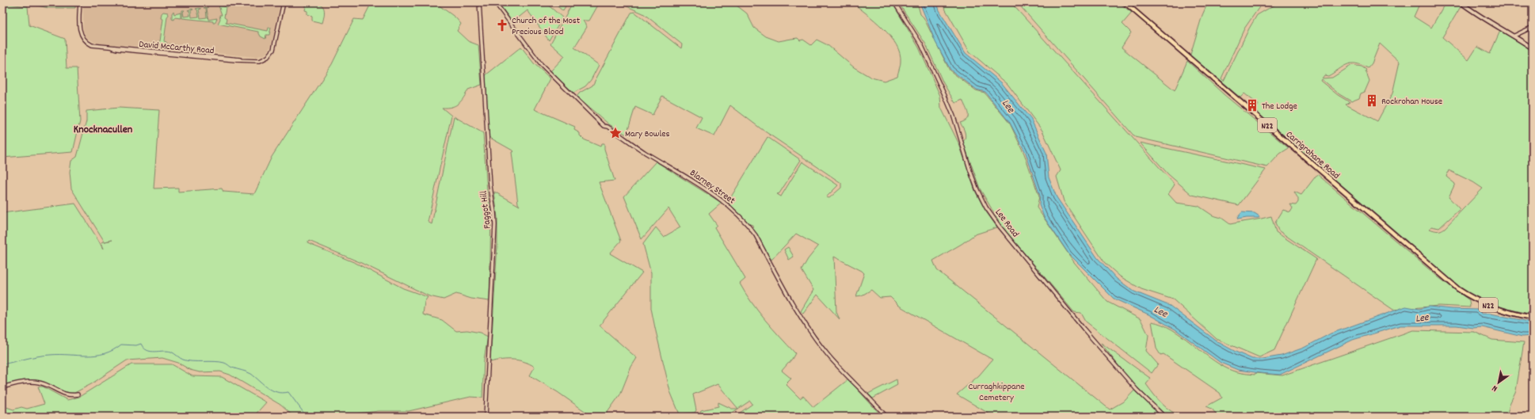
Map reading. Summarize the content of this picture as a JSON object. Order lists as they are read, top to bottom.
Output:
{
  "streets": {
    "highway": ["N22", "Carrigrohane Road"],
    "street": [
      "David McCarthy Road",
      "Blarney Street",
      "Faggot Hill",
      "Lee Road"
    ]
  },
  "districts": ["Knocknacullen"],
  "water": ["Lee"],
  "parks": ["Curraghkippane Cemetery"],
  "places": {
    "church": ["Church of the Most Precious Blood"],
    "building": ["Rockrohan House", "The Lodge"],
    "place": ["Mary Bowles"]
  },
  "north": "bottom left"
}
